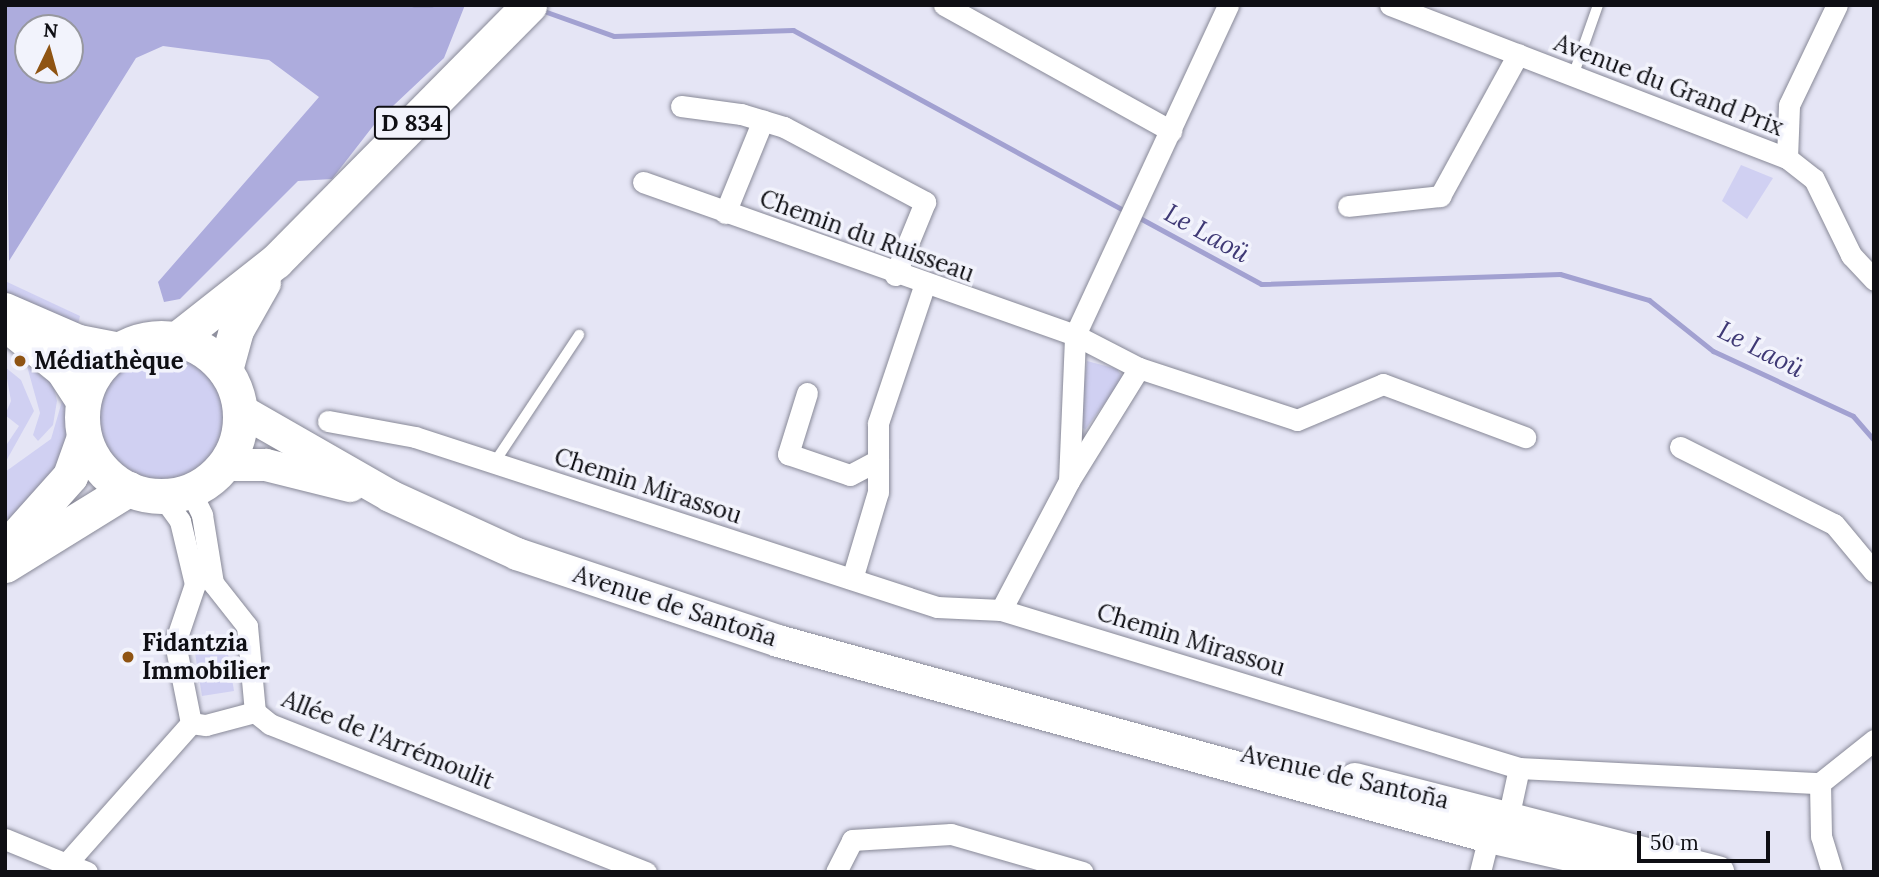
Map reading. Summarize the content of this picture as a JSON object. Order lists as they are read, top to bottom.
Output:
{
  "streets": {
    "main road": ["D 834", "Avenue de Santoña"],
    "street": [
      "Avenue du Grand Prix",
      "Chemin du Ruisseau",
      "Chemin Mirassou",
      "Allée de l'Arrémoulit"
    ]
  },
  "crossings": [
    ["D 834", "Avenue de Santoña"],
    ["D 834", "Allée de l'Arrémoulit"],
    ["Avenue de Santoña", "Allée de l'Arrémoulit"]
  ],
  "water": ["Le Laoü"],
  "places": ["Médiathèque", "Fidantzia Immobilier"],
  "scale_bar": "50 m",
  "north": "top"
}
